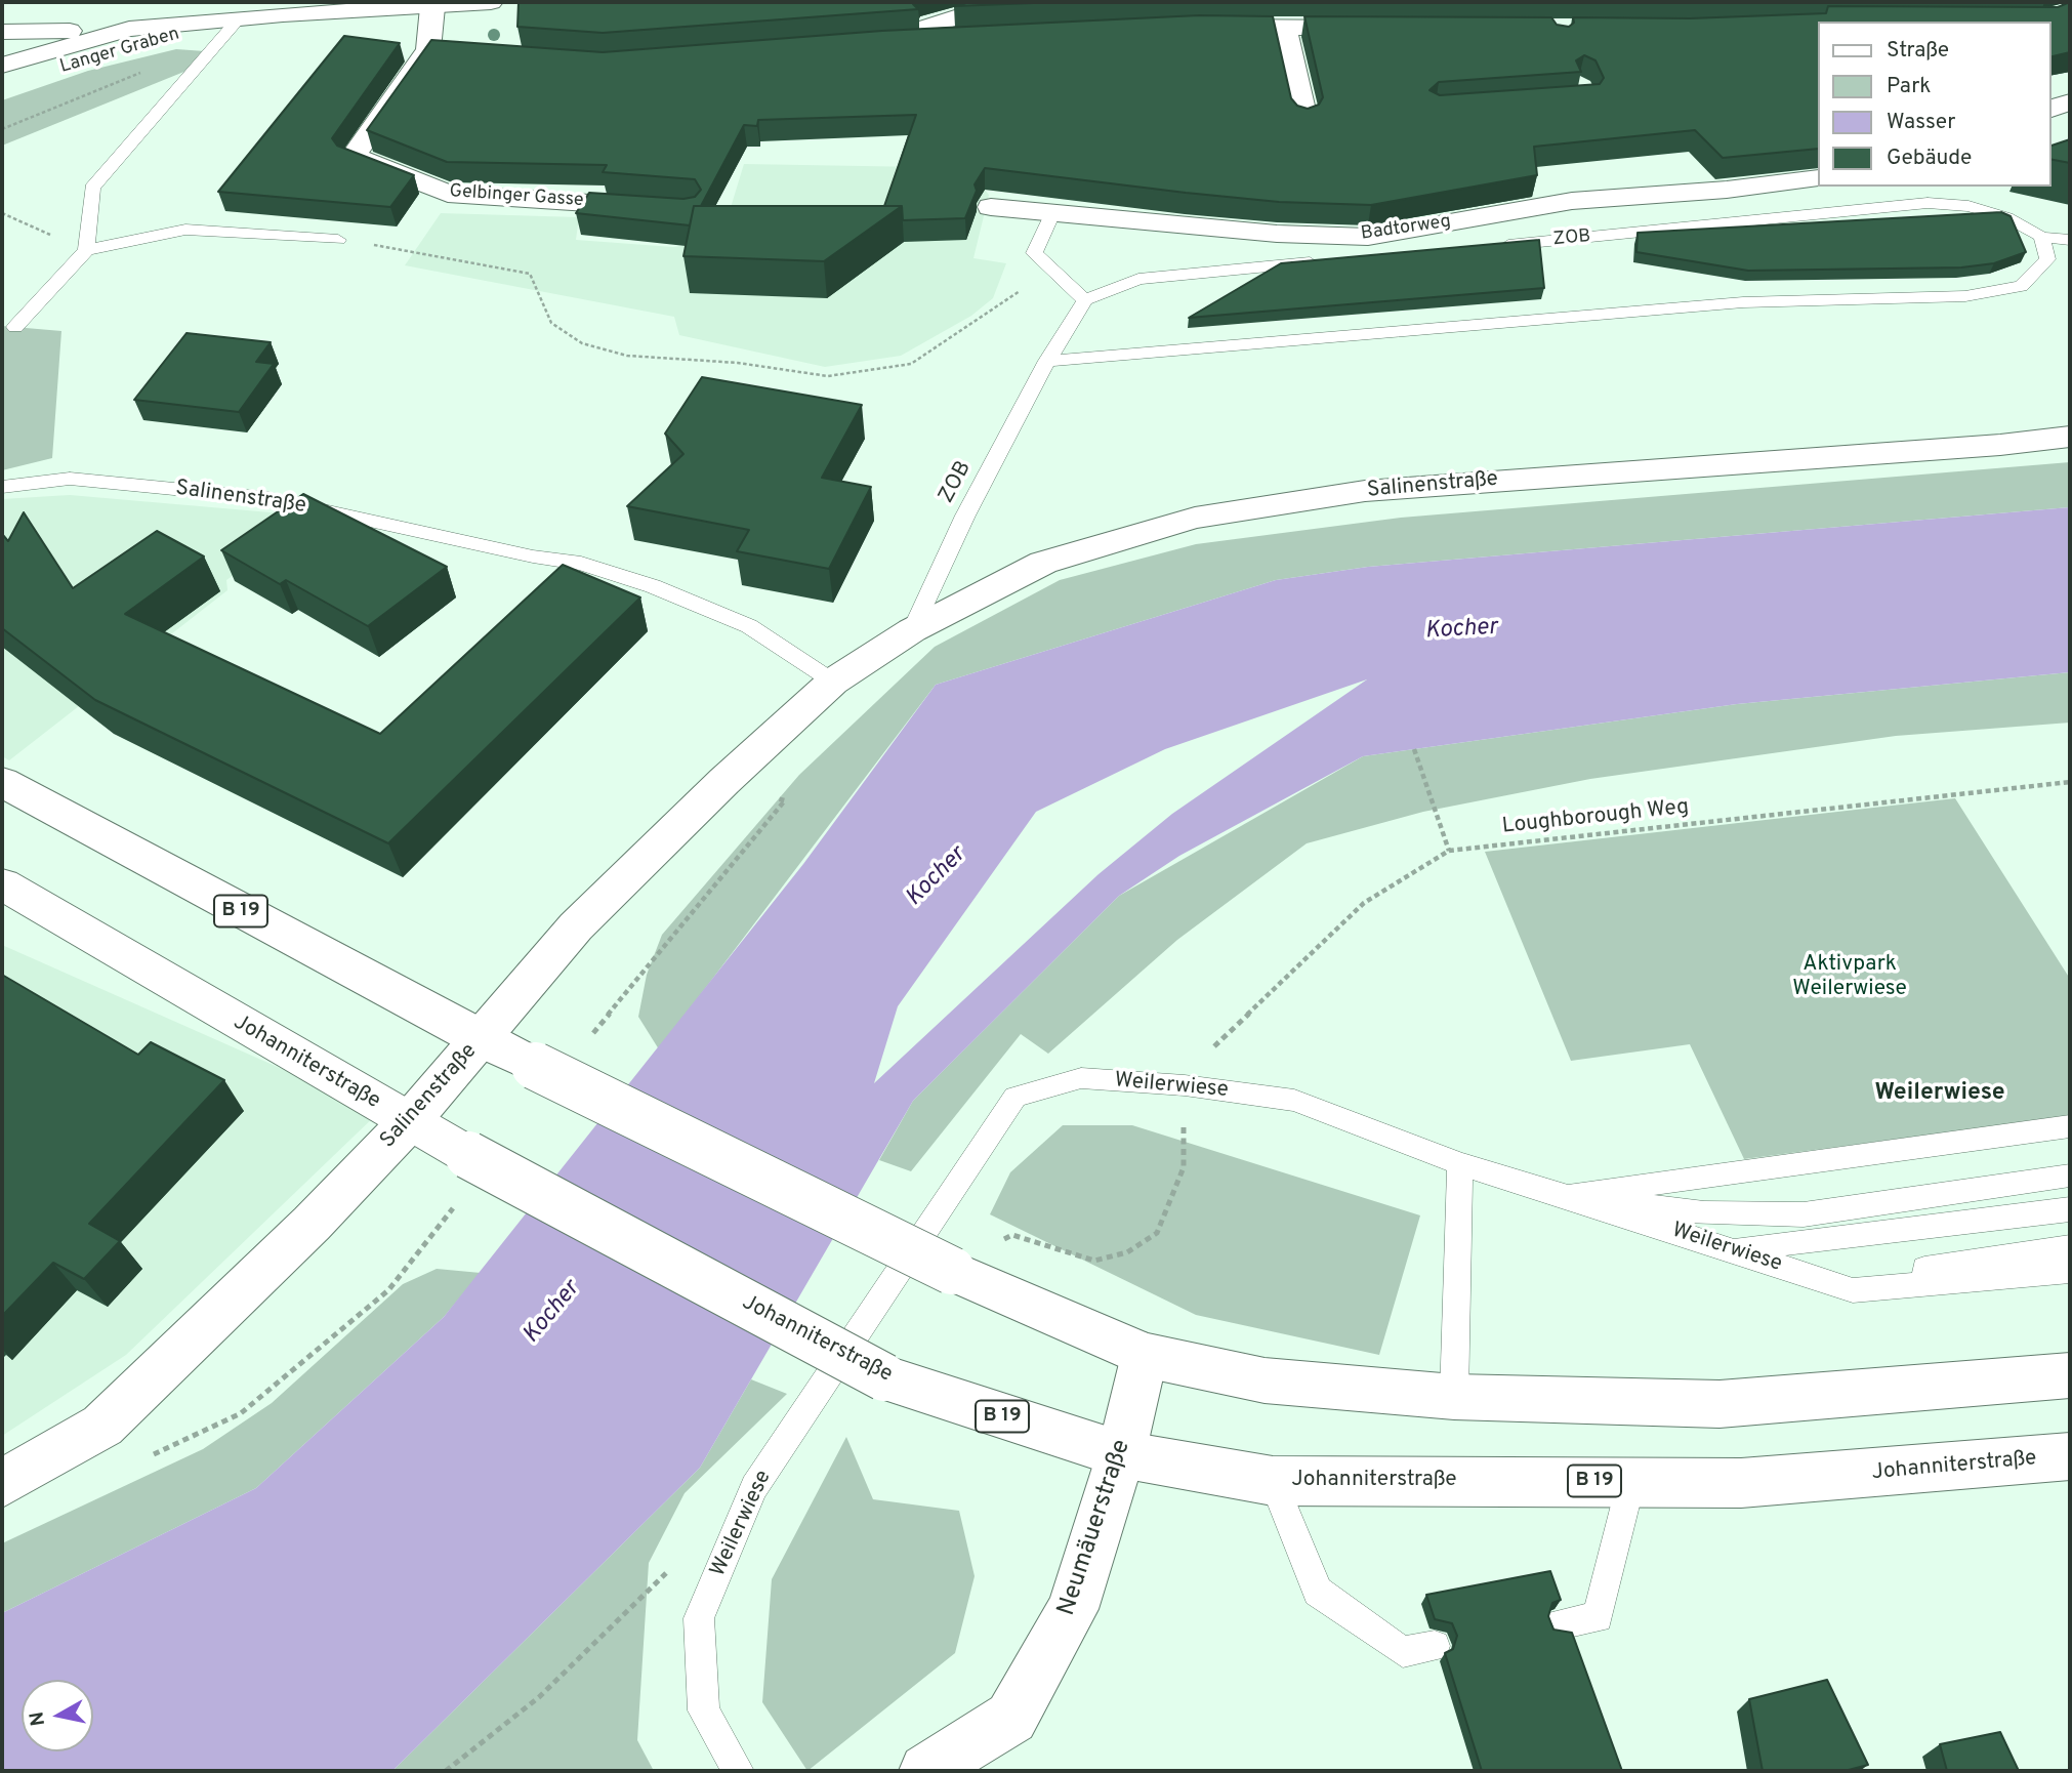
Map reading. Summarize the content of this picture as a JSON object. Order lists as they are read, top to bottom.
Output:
{
  "streets": {
    "street": [
      "Langer Graben",
      "Gelbinger Gasse",
      "Badtorweg",
      "Salinenstraße",
      "B 19",
      "Johanniterstraße",
      "Neumäuerstraße"
    ],
    "lane": ["ZOB", "Weilerwiese"],
    "path": ["Loughborough Weg"]
  },
  "crossings": [
    ["Langer Graben", "Gelbinger Gasse"],
    ["ZOB", "Salinenstraße"],
    ["Salinenstraße", "B 19"],
    ["Salinenstraße", "Johanniterstraße"],
    ["B 19", "Neumäuerstraße"],
    ["Johanniterstraße", "Neumäuerstraße"]
  ],
  "districts": ["Weilerwiese"],
  "water": ["Kocher"],
  "parks": ["Aktivpark Weilerwiese"],
  "legend": [
    "Straße",
    "Park",
    "Wasser",
    "Gebäude"
  ],
  "north": "left"
}
